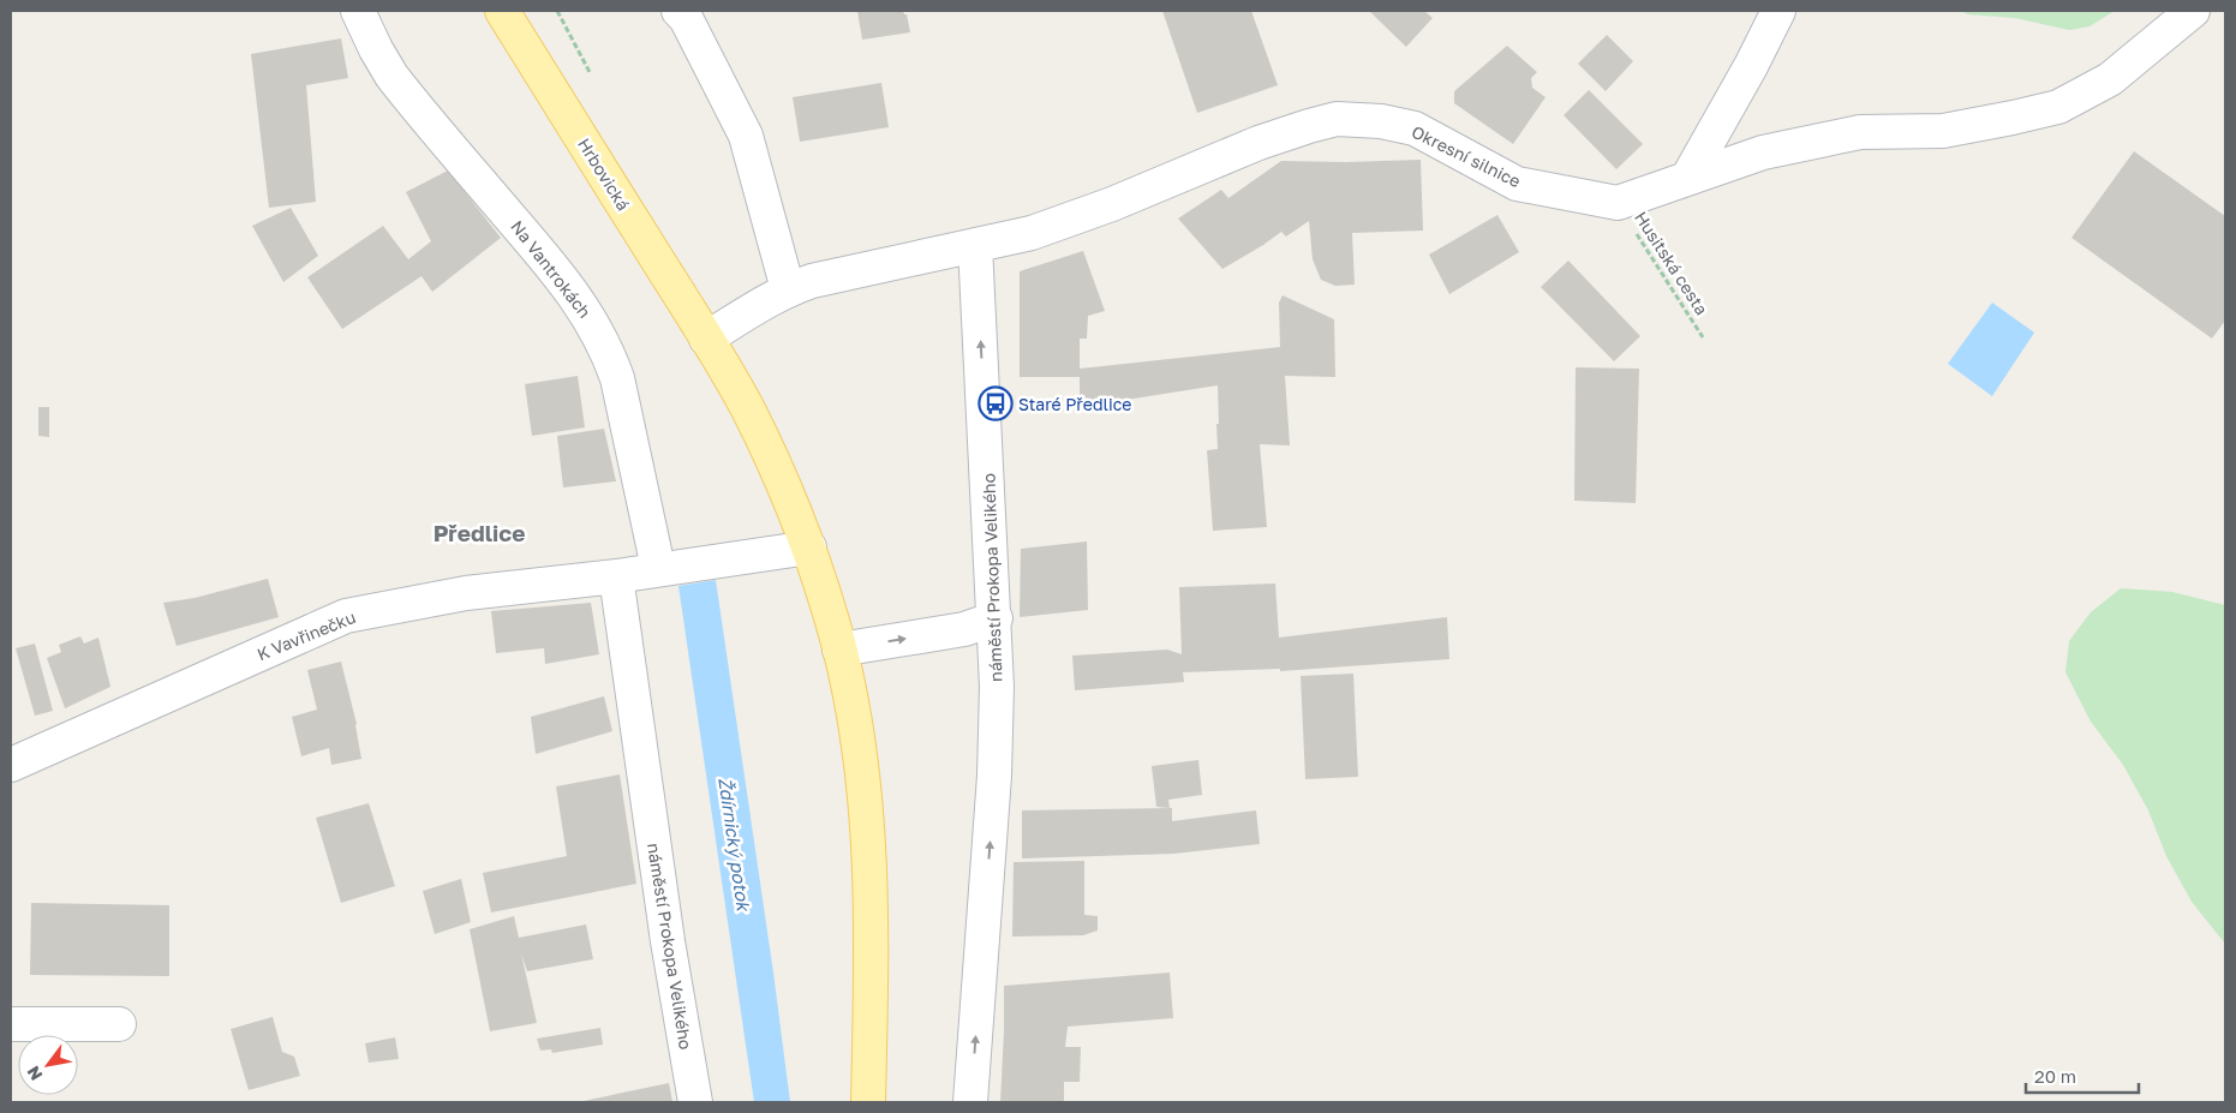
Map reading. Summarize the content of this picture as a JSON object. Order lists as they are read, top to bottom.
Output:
{
  "streets": {
    "main road": ["Hrbovická"],
    "street": [
      "Okresní silnice",
      "Na Vantrokách",
      "náměstí Prokopa Velikého",
      "K Vavřinečku"
    ],
    "path": ["Husitská cesta"]
  },
  "crossings": [
    ["Okresní silnice", "Husitská cesta"],
    ["Okresní silnice", "náměstí Prokopa Velikého"],
    ["Na Vantrokách", "K Vavřinečku"],
    ["náměstí Prokopa Velikého", "K Vavřinečku"]
  ],
  "one_way": ["náměstí Prokopa Velikého"],
  "districts": ["Předlice"],
  "water": ["Ždírnický potok"],
  "places": {
    "bus stop": ["Staré Předlice"]
  },
  "scale_bar": "20 m",
  "north": "bottom left"
}
